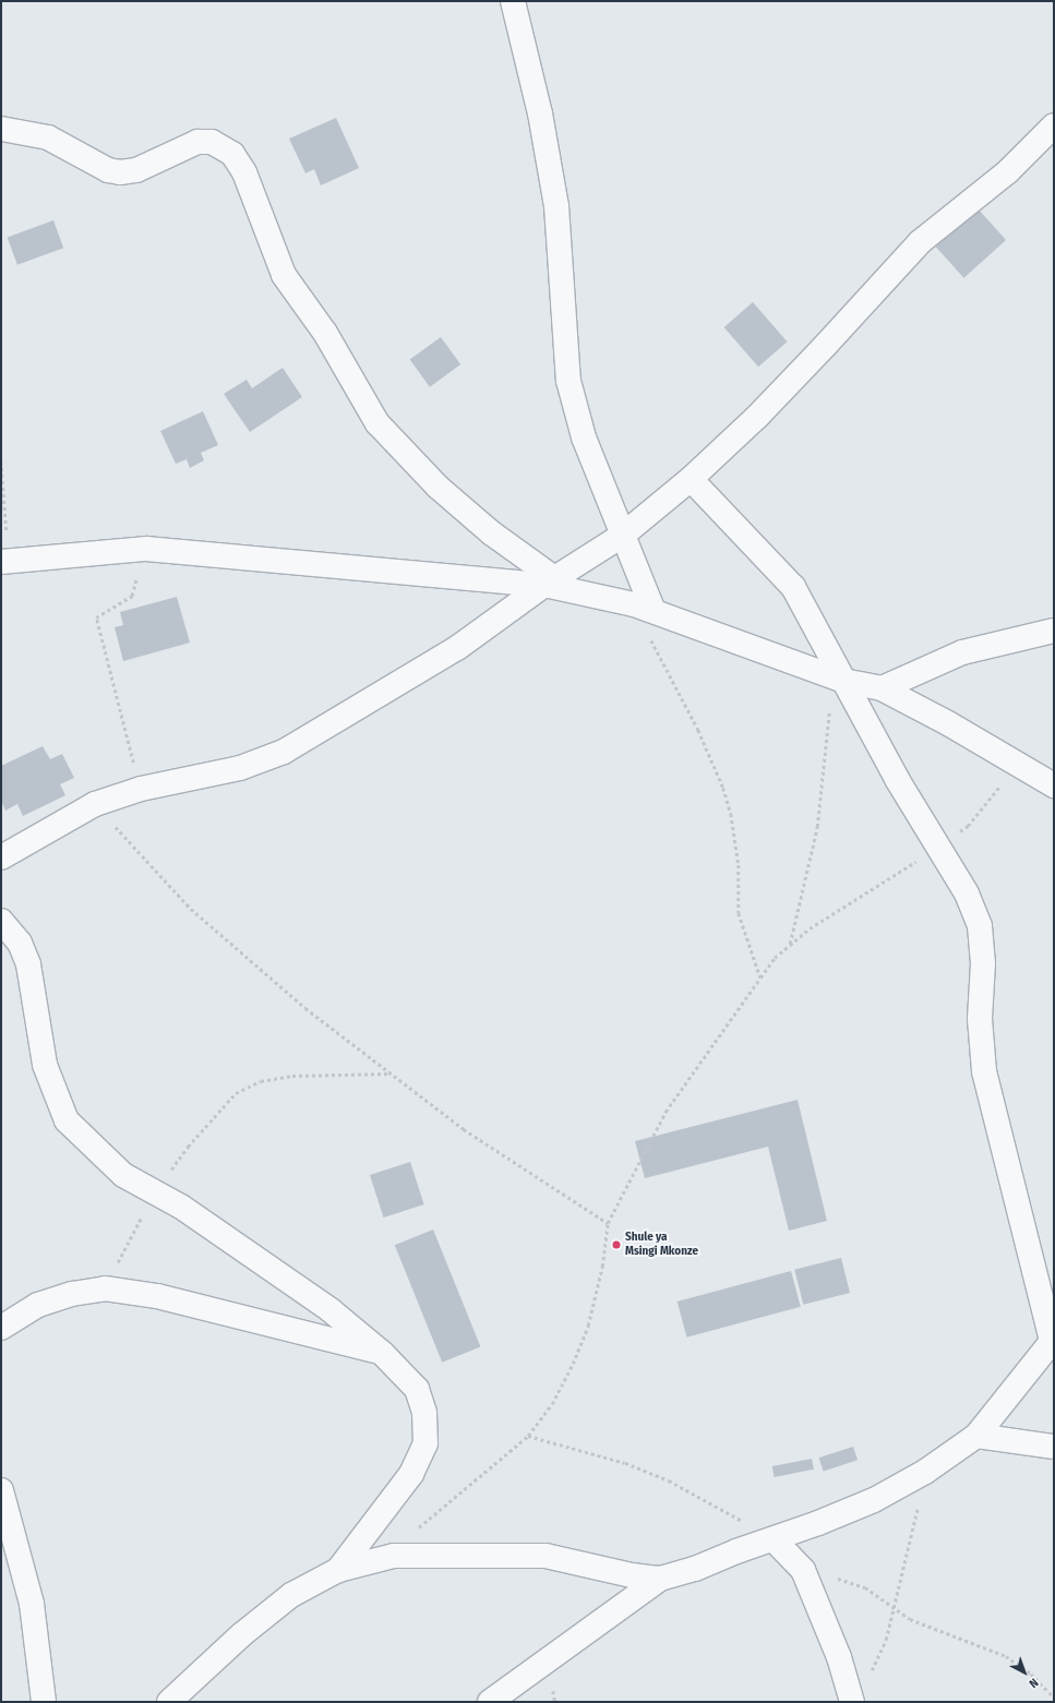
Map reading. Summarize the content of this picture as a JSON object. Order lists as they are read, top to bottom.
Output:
{
  "places": ["Shule ya Msingi Mkonze"],
  "north": "bottom right"
}
